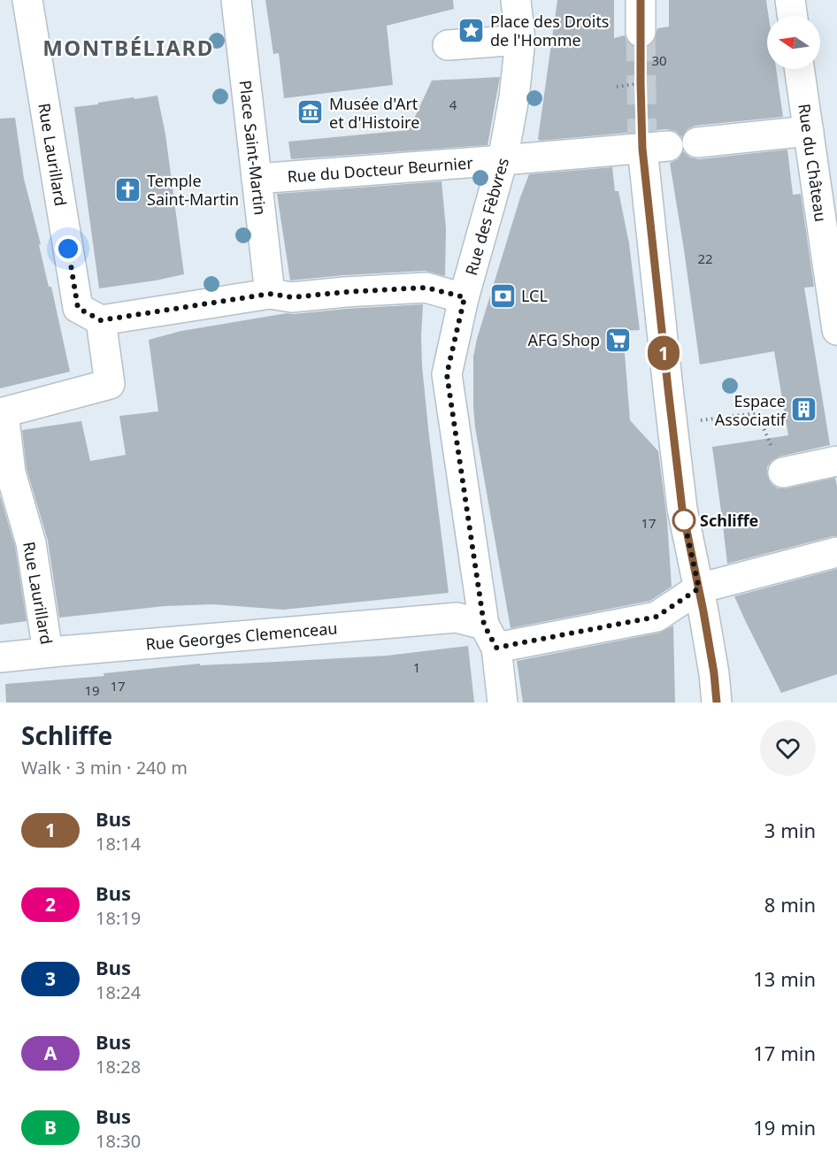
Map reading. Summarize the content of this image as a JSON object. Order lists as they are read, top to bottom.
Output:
{
  "streets": {
    "street": [
      "Place Saint-Martin",
      "Rue Laurillard",
      "Rue du Château",
      "Rue du Docteur Beurnier",
      "Rue des Fèbvres",
      "Rue Georges Clemenceau"
    ]
  },
  "crossings": [
    ["Place Saint-Martin", "Rue du Docteur Beurnier"],
    ["Rue Laurillard", "Rue Georges Clemenceau"],
    ["Rue du Docteur Beurnier", "Rue des Fèbvres"],
    ["Rue des Fèbvres", "Rue Georges Clemenceau"]
  ],
  "districts": ["MONTBÉLIARD"],
  "places": {
    "place": ["Place des Droits de l'Homme"],
    "museum": ["Musée d'Art et d'Histoire"],
    "church": ["Temple Saint-Martin"],
    "bank": ["LCL"],
    "supermarket": ["AFG Shop"],
    "building": ["Espace Associatif"],
    "other": ["Schliffe"]
  },
  "lines": ["bus line 1"],
  "house_numbers": [
    "30",
    "4",
    "22",
    "17",
    "1",
    "17",
    "19"
  ],
  "north": "left",
  "page": {
    "on_map": "1",
    "heading": ["Schliffe", "Walk · 3 min · 240 m"],
    "list": [
      {
        "mark": "1",
        "name": "Bus",
        "note": "18:14",
        "value": "3 min"
      },
      {
        "mark": "2",
        "name": "Bus",
        "note": "18:19",
        "value": "8 min"
      },
      {
        "mark": "3",
        "name": "Bus",
        "note": "18:24",
        "value": "13 min"
      },
      {
        "mark": "A",
        "name": "Bus",
        "note": "18:28",
        "value": "17 min"
      },
      {
        "mark": "B",
        "name": "Bus",
        "note": "18:30",
        "value": "19 min"
      }
    ]
  }
}
